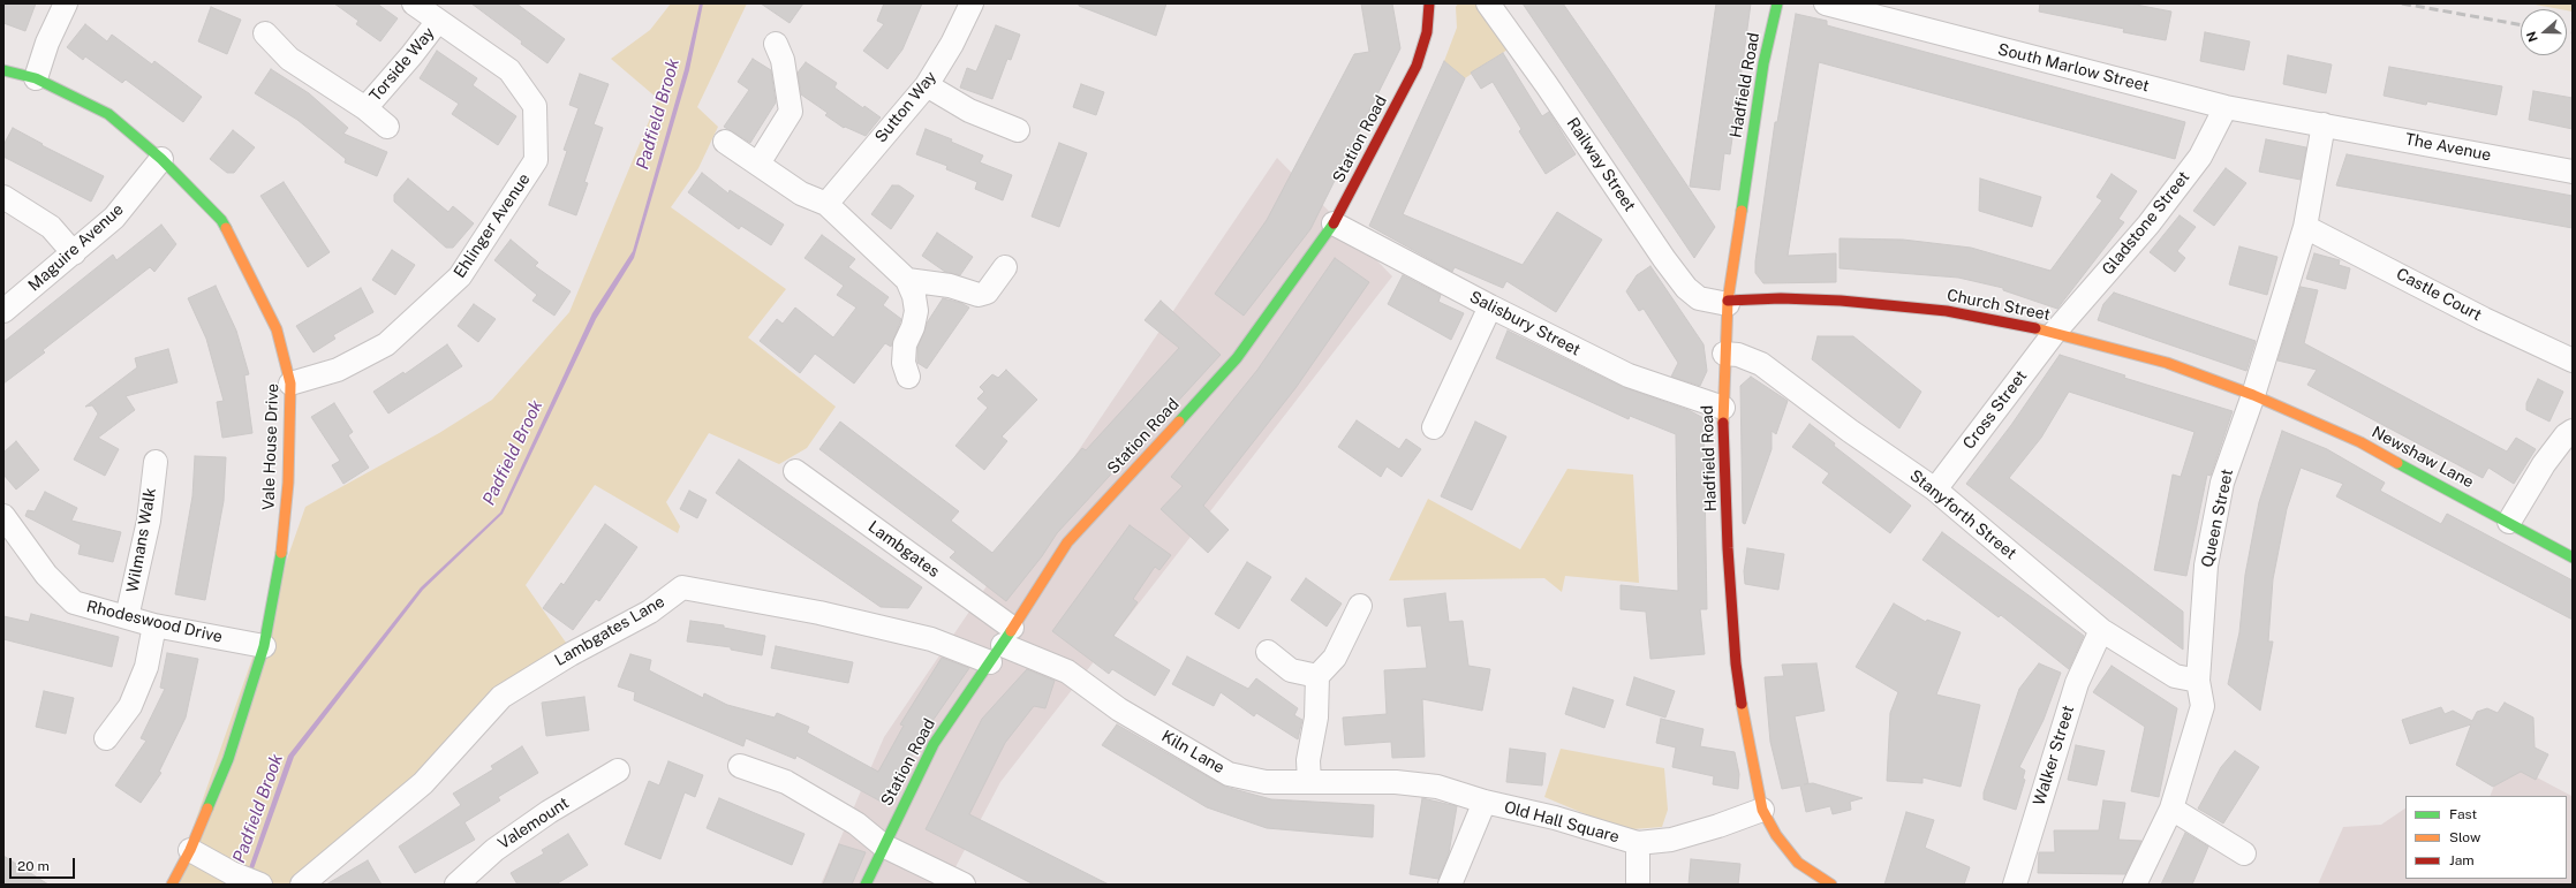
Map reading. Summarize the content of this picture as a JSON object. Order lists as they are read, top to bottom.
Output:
{
  "streets": {
    "street": [
      "Torside Way",
      "South Marlow Street",
      "Hadfield Road",
      "Sutton Way",
      "Station Road",
      "The Avenue",
      "Railway Street",
      "Gladstone Street",
      "Ehlinger Avenue",
      "Maguire Avenue",
      "Castle Court",
      "Church Street",
      "Salisbury Street",
      "Cross Street",
      "Vale House Drive",
      "Newshaw Lane",
      "Stanyforth Street",
      "Queen Street",
      "Wilmans Walk",
      "Lambgates",
      "Rhodeswood Drive",
      "Lambgates Lane",
      "Kiln Lane",
      "Walker Street",
      "Old Hall Square",
      "Valemount"
    ]
  },
  "crossings": [
    ["Torside Way", "Ehlinger Avenue"],
    ["South Marlow Street", "The Avenue"],
    ["South Marlow Street", "Gladstone Street"],
    ["South Marlow Street", "Queen Street"],
    ["Hadfield Road", "Railway Street"],
    ["Hadfield Road", "Church Street"],
    ["Hadfield Road", "Salisbury Street"],
    ["Hadfield Road", "Stanyforth Street"],
    ["Station Road", "Salisbury Street"],
    ["Station Road", "Lambgates"],
    ["Station Road", "Lambgates Lane"],
    ["Station Road", "Kiln Lane"],
    ["The Avenue", "Queen Street"],
    ["Railway Street", "Church Street"],
    ["Gladstone Street", "Church Street"],
    ["Gladstone Street", "Cross Street"],
    ["Ehlinger Avenue", "Vale House Drive"],
    ["Maguire Avenue", "Vale House Drive"],
    ["Castle Court", "Queen Street"],
    ["Church Street", "Cross Street"],
    ["Church Street", "Newshaw Lane"],
    ["Church Street", "Queen Street"],
    ["Cross Street", "Stanyforth Street"],
    ["Vale House Drive", "Rhodeswood Drive"],
    ["Newshaw Lane", "Queen Street"],
    ["Stanyforth Street", "Queen Street"],
    ["Stanyforth Street", "Walker Street"],
    ["Wilmans Walk", "Rhodeswood Drive"],
    ["Lambgates", "Lambgates Lane"],
    ["Lambgates", "Kiln Lane"],
    ["Lambgates Lane", "Kiln Lane"],
    ["Kiln Lane", "Old Hall Square"]
  ],
  "water": ["Padfield Brook"],
  "legend": ["Fast", "Slow", "Jam"],
  "scale_bar": "20 m",
  "north": "left"
}
